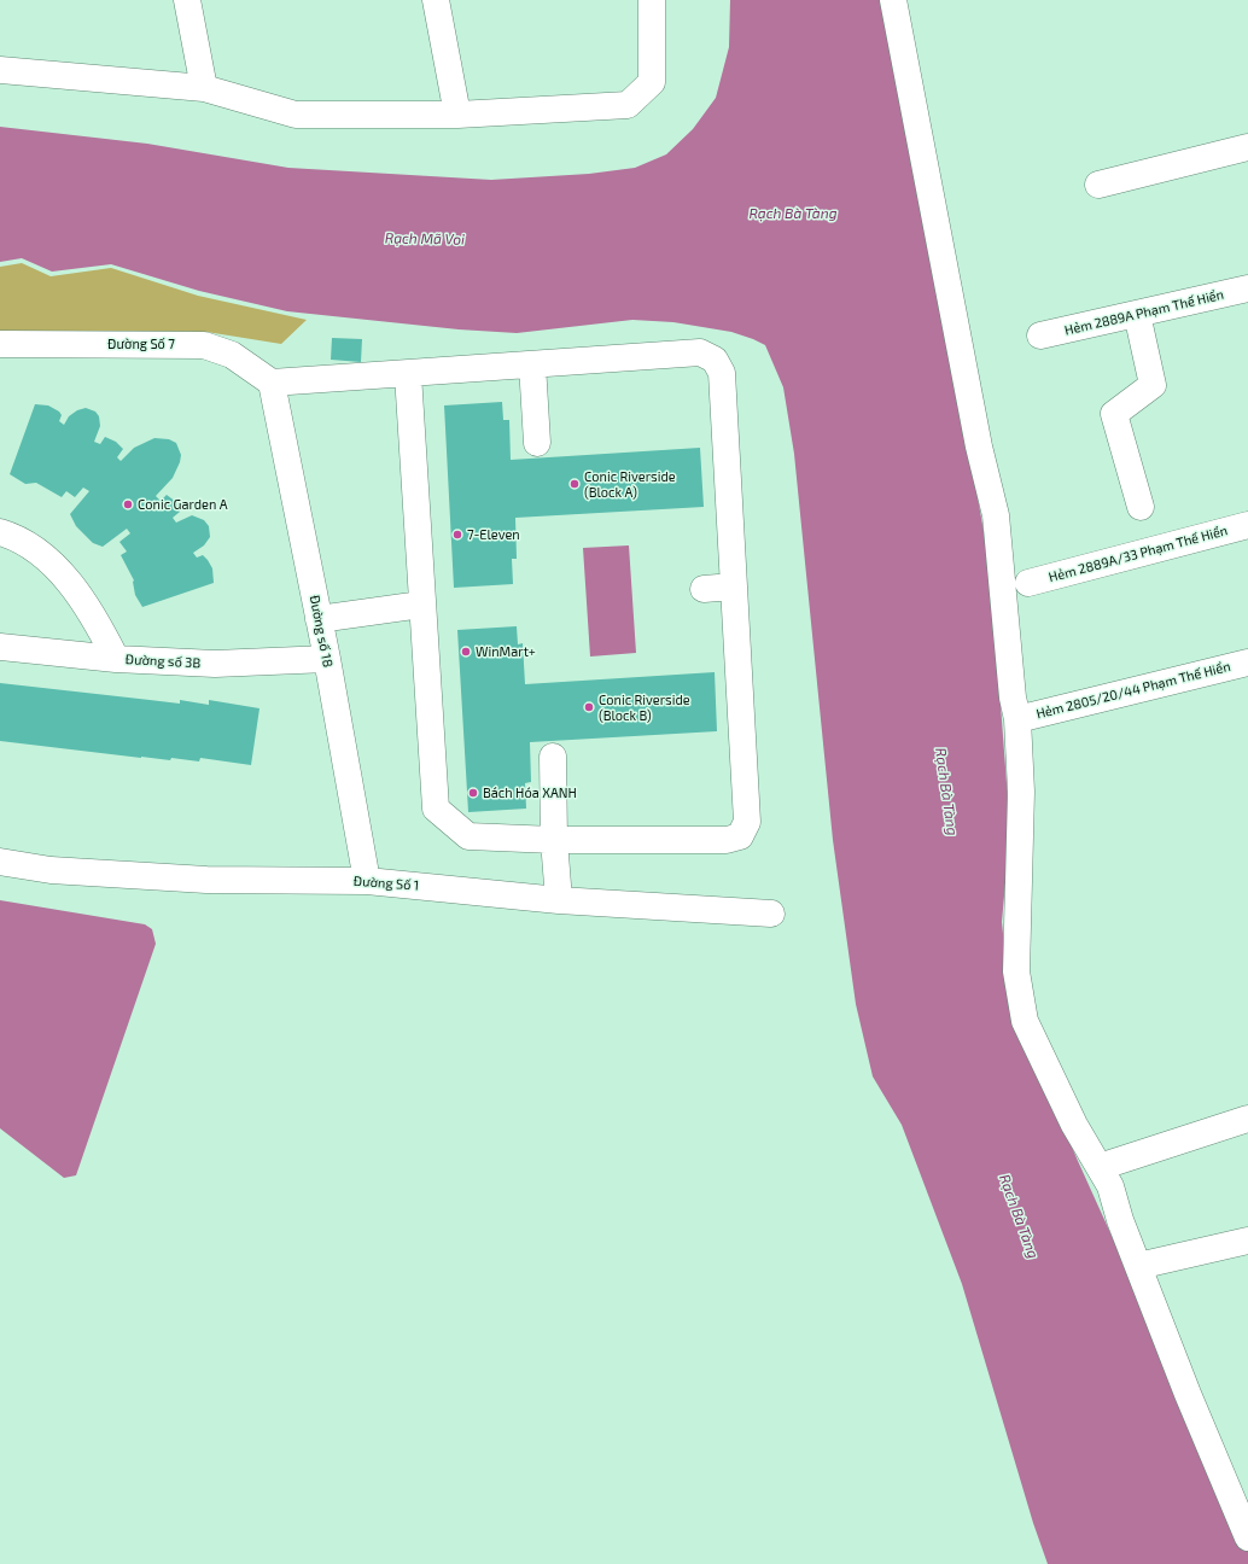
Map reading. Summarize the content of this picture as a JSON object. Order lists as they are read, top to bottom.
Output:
{
  "streets": {
    "street": [
      "Hẻm 2889A Phạm Thế Hiển",
      "Đường Số 7",
      "Hẻm 2889A/33 Phạm Thế Hiển",
      "Đường số 18",
      "Đường số 3B",
      "Hẻm 2805/20/44 Phạm Thế Hiển",
      "Đường Số 1"
    ]
  },
  "crossings": [
    ["Đường Số 7", "Đường số 18"],
    ["Đường số 18", "Đường số 3B"],
    ["Đường số 18", "Đường Số 1"]
  ],
  "water": ["Rạch Bà Tàng", "Rạch Mã Voi"],
  "places": [
    "Conic Riverside (Block A)",
    "Conic Garden A",
    "7-Eleven",
    "WinMart+",
    "Conic Riverside (Block B)",
    "Bách Hóa XANH"
  ]
}
